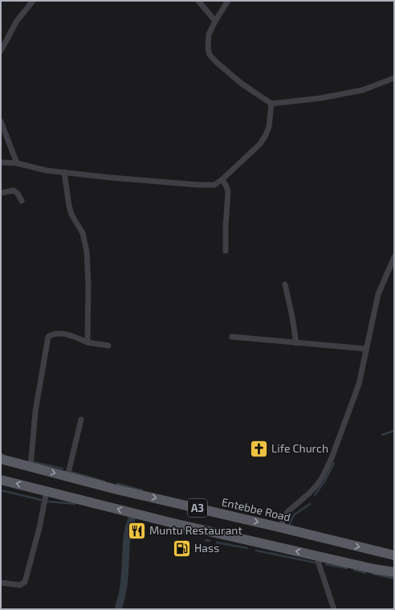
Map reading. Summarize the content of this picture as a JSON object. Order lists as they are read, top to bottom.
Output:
{
  "streets": {
    "main road": ["A3", "Entebbe Road"]
  },
  "places": {
    "church": ["Life Church"],
    "restaurant": ["Muntu Restaurant"],
    "fuel station": ["Hass"]
  }
}
